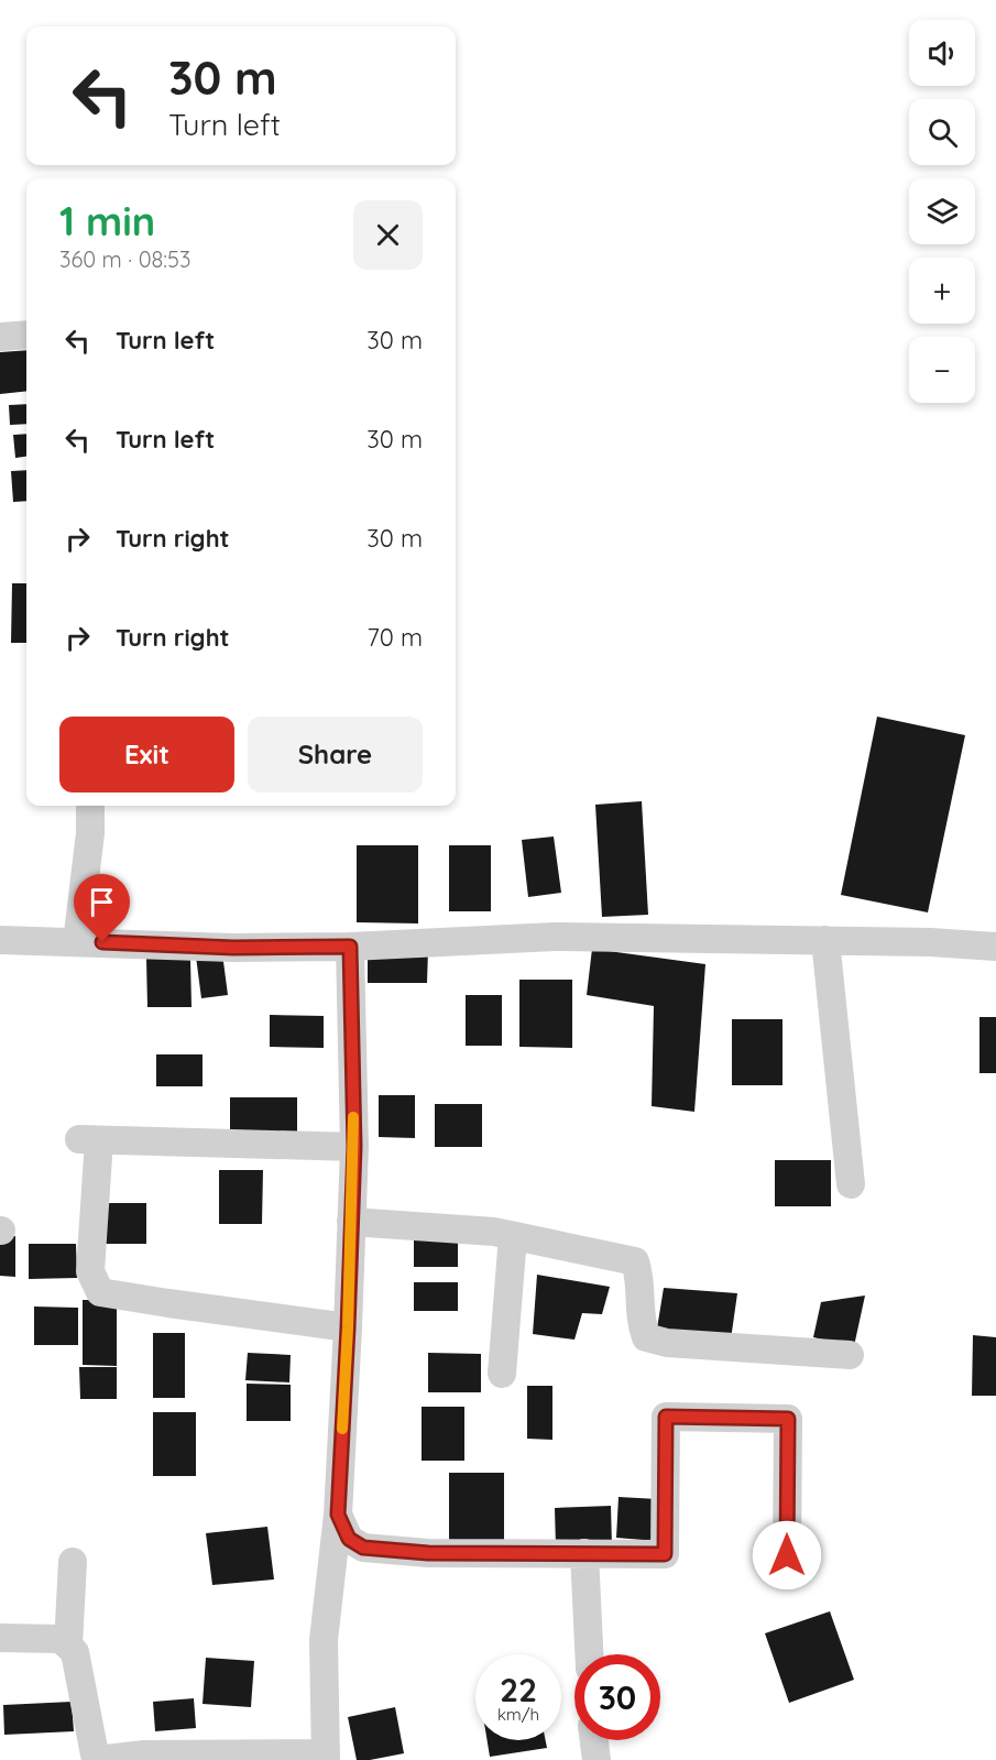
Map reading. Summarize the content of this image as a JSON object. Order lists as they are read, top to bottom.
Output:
{
  "page": {
    "map_buttons": ["+", "−"],
    "turn": ["30 m", "Turn left"],
    "heading": ["1 min", "360 m · 08:53"],
    "list": [
      {
        "name": "Turn left",
        "value": "30 m"
      },
      {
        "name": "Turn left",
        "value": "30 m"
      },
      {
        "name": "Turn right",
        "value": "30 m"
      },
      {
        "name": "Turn right",
        "value": "70 m"
      }
    ],
    "buttons": ["Exit", "Share"],
    "speed": "22 km/h",
    "limit": "30"
  }
}
